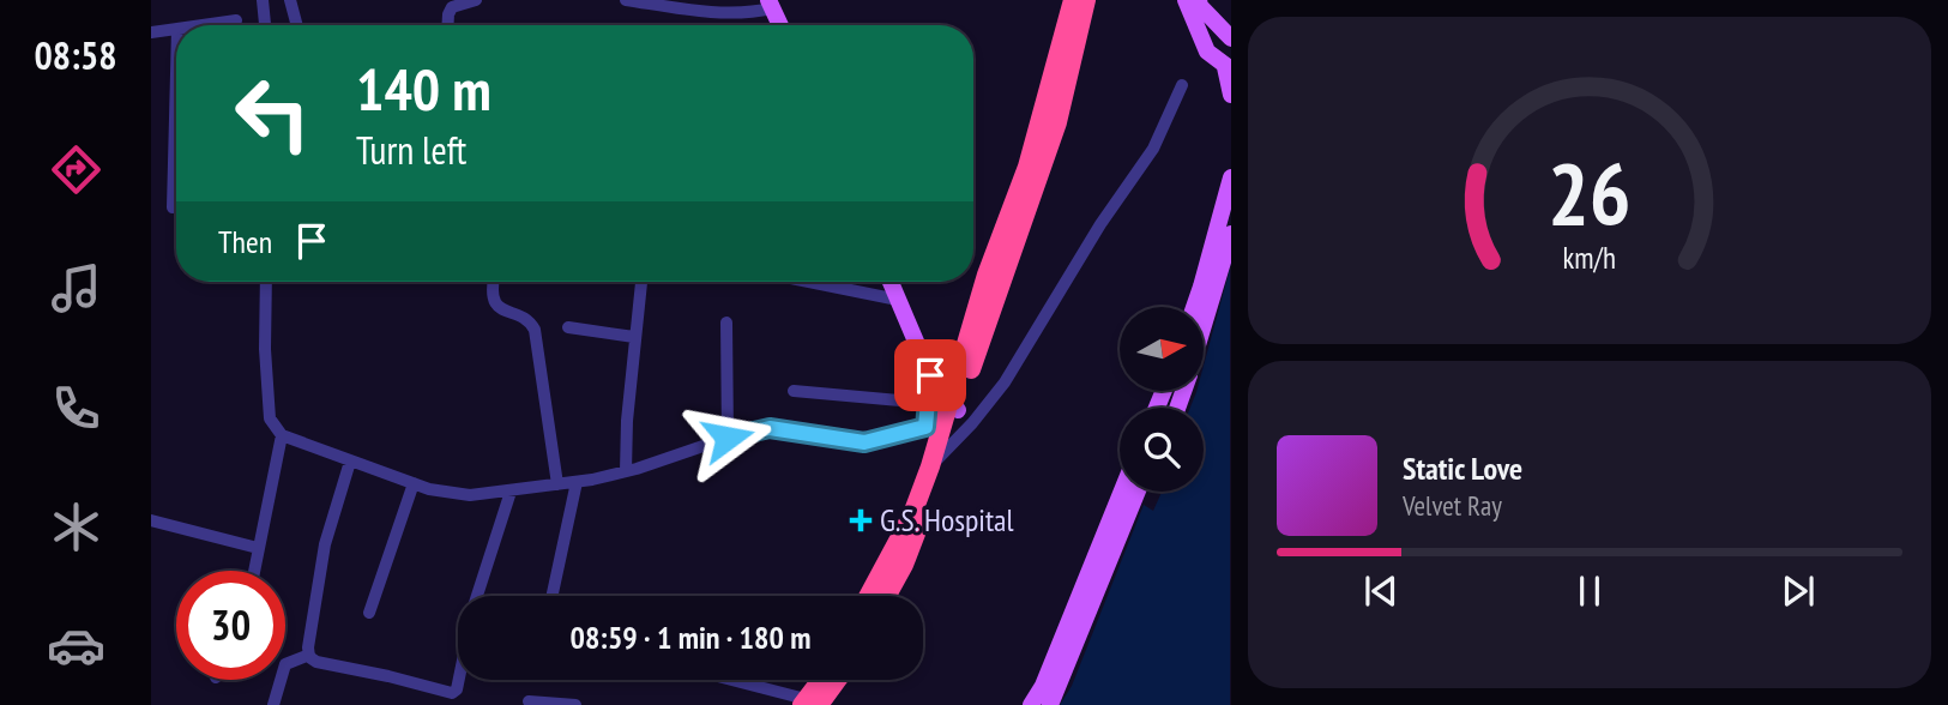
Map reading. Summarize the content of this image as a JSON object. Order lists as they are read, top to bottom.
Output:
{
  "places": {
    "health": ["G.S. Hospital"]
  },
  "north": "right",
  "page": {
    "tabs": "08:58",
    "turn": ["140 m", "Turn left"],
    "then": "Then",
    "song": ["Static Love", "Velvet Ray"],
    "limit": "30",
    "trip": "08:59 · 1 min · 180 m",
    "gauge": ["26", "km/h"]
  }
}
